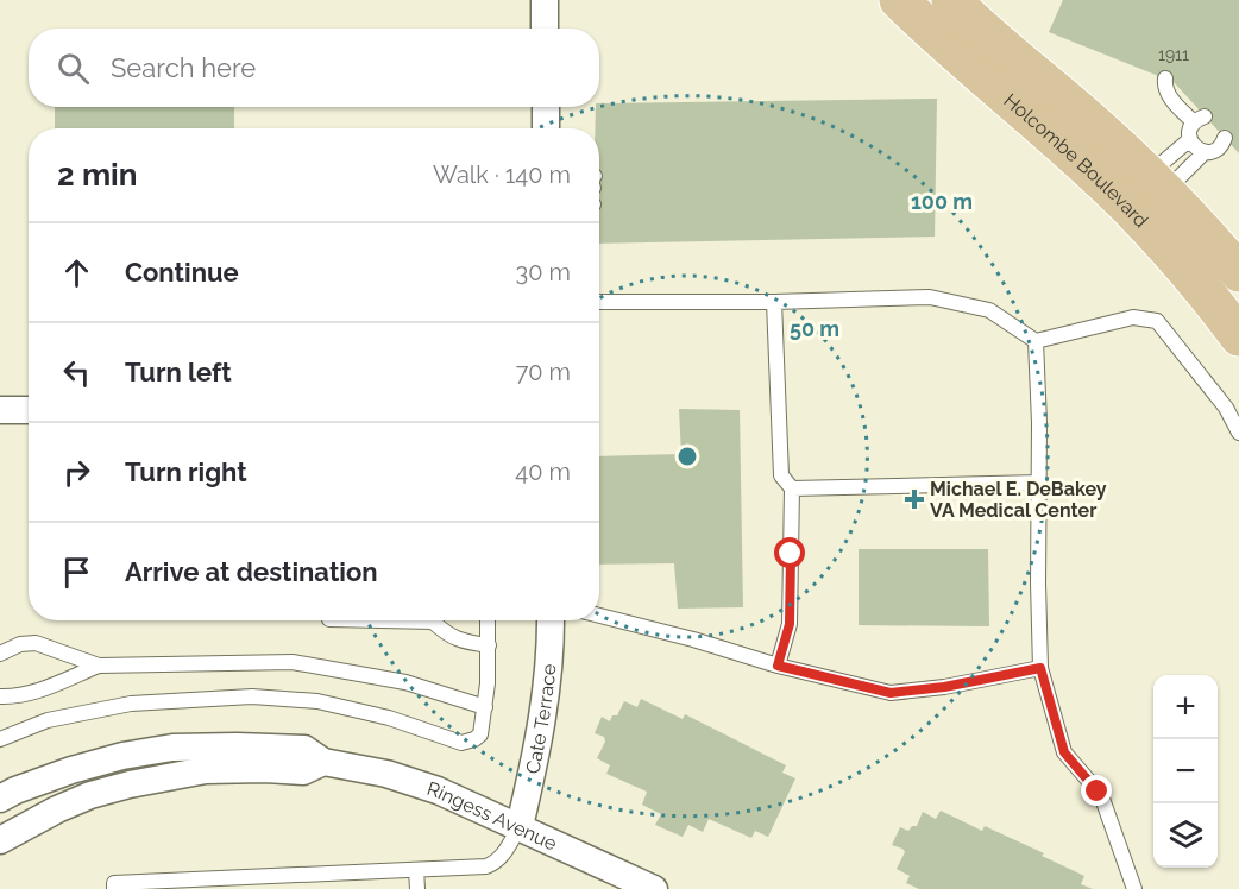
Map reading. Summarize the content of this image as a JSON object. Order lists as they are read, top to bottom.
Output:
{
  "streets": {
    "main road": ["Holcombe Boulevard"],
    "street": ["Cate Terrace", "Ringess Avenue"]
  },
  "crossings": [
    ["Cate Terrace", "Ringess Avenue"]
  ],
  "places": {
    "health": ["Michael E. DeBakey VA Medical Center"]
  },
  "house_numbers": ["1911"],
  "page": {
    "search": "Search here",
    "heading": ["2 min", "Walk · 140 m"],
    "list": [
      ["Continue", "30 m"],
      ["Turn left", "70 m"],
      ["Turn right", "40 m"],
      "Arrive at destination"
    ],
    "map_buttons": ["+", "−"]
  },
  "rings": ["100 m", "50 m"]
}
